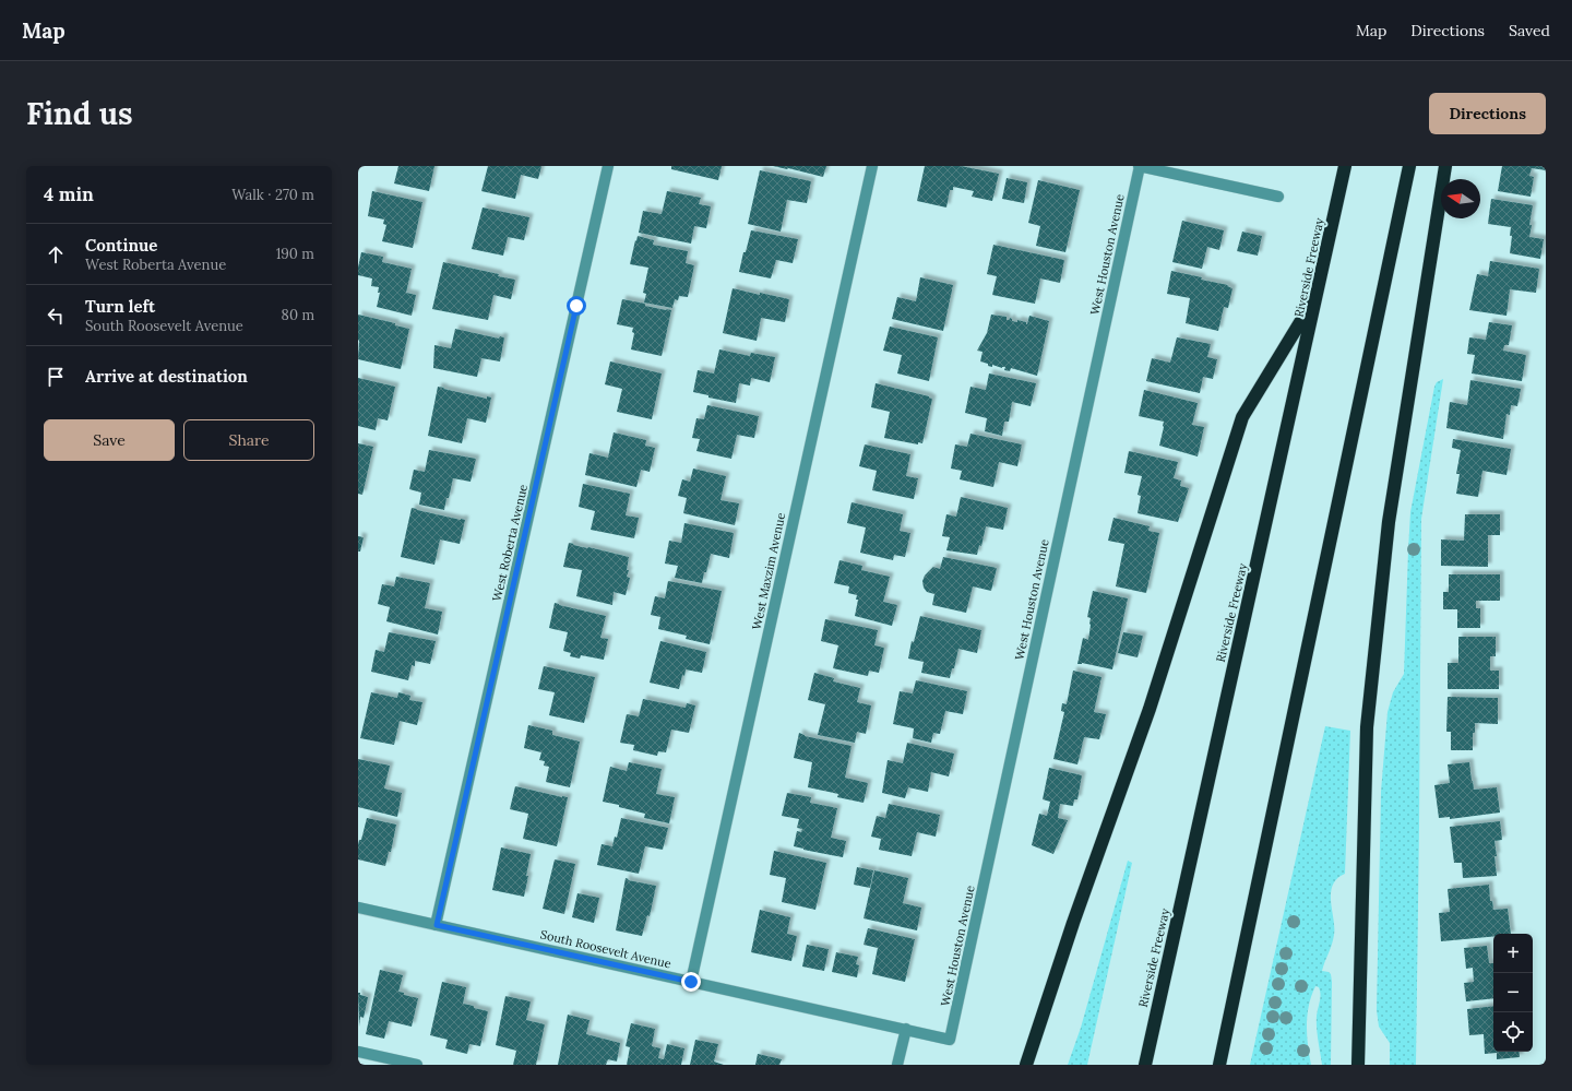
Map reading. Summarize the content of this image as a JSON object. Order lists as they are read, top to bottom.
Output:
{
  "streets": {
    "highway": ["Riverside Freeway"],
    "street": [
      "West Houston Avenue",
      "West Roberta Avenue",
      "West Maxzim Avenue",
      "South Roosevelt Avenue"
    ]
  },
  "crossings": [
    ["West Houston Avenue", "South Roosevelt Avenue"],
    ["West Roberta Avenue", "South Roosevelt Avenue"],
    ["West Maxzim Avenue", "South Roosevelt Avenue"]
  ],
  "north": "left",
  "page": {
    "header": "Map",
    "nav": ["Map", "Directions", "Saved"],
    "buttons": [
      "Directions",
      ["Save", "Share"]
    ],
    "title": "Find us",
    "heading": ["4 min", "Walk · 270 m"],
    "list": [
      ["Continue", "West Roberta Avenue", "190 m"],
      ["Turn left", "South Roosevelt Avenue", "80 m"],
      "Arrive at destination"
    ],
    "map_buttons": ["+", "−"]
  }
}
